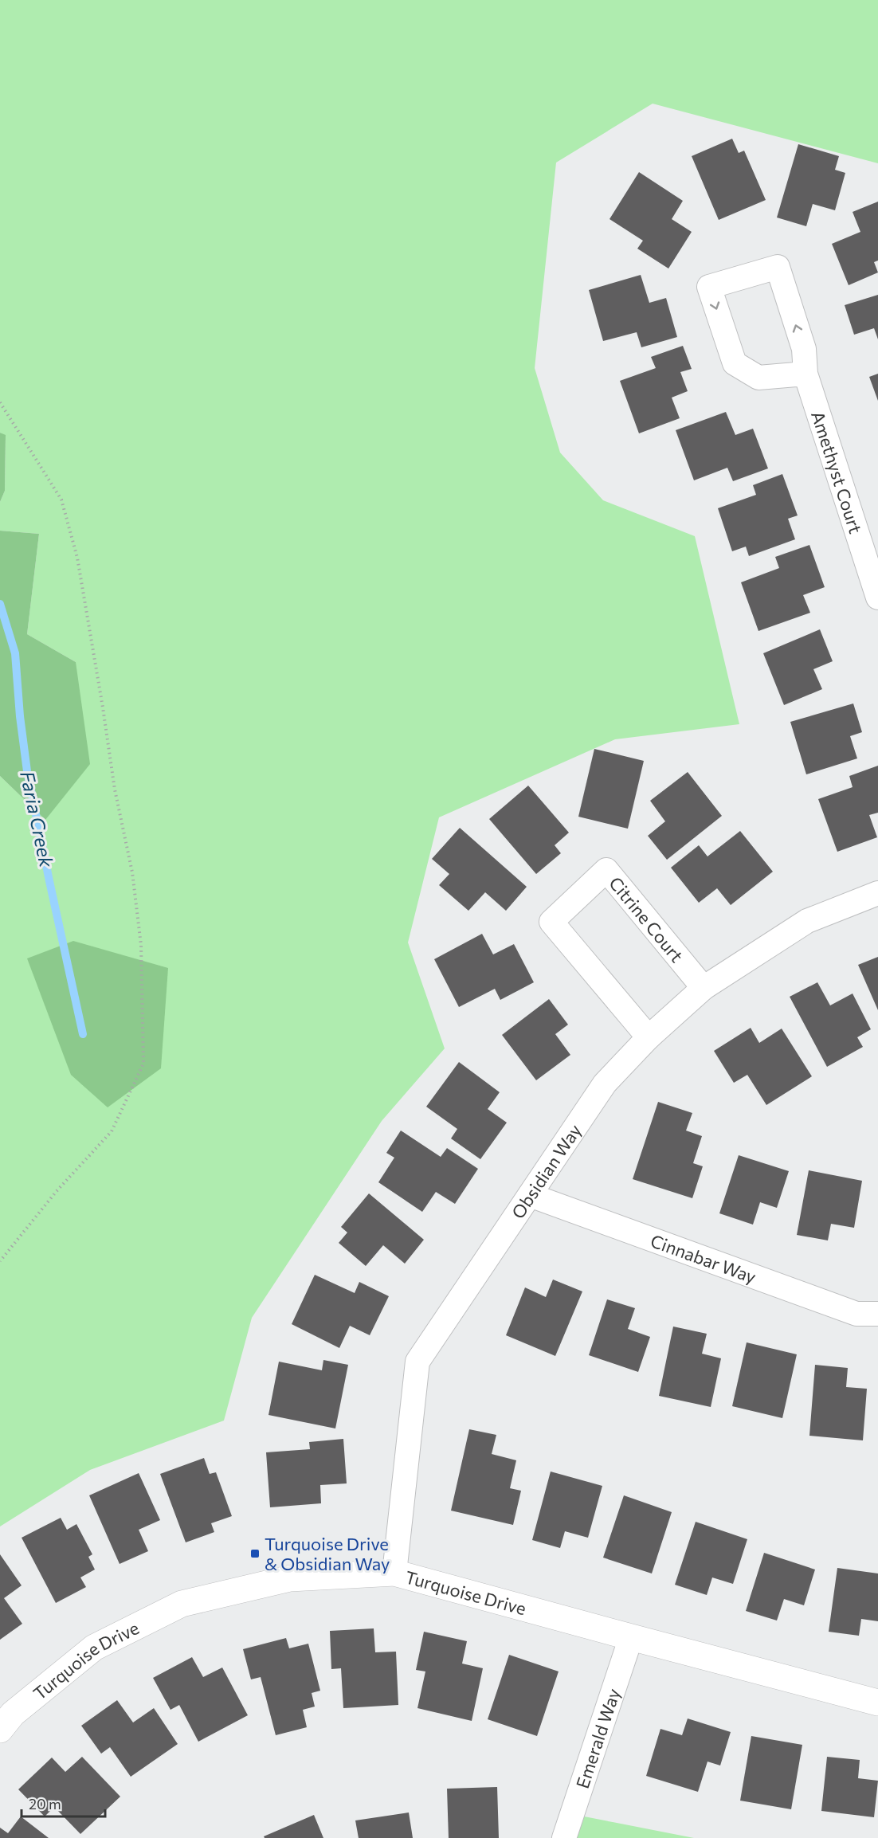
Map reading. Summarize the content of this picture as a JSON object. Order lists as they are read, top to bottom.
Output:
{
  "streets": {
    "street": [
      "Amethyst Court",
      "Citrine Court",
      "Obsidian Way",
      "Cinnabar Way",
      "Turquoise Drive",
      "Emerald Way"
    ]
  },
  "crossings": [
    ["Citrine Court", "Obsidian Way"],
    ["Obsidian Way", "Cinnabar Way"],
    ["Obsidian Way", "Turquoise Drive"],
    ["Turquoise Drive", "Emerald Way"]
  ],
  "water": ["Faria Creek"],
  "places": {
    "transit": ["Turquoise Drive & Obsidian Way"]
  },
  "scale_bar": "20 m"
}
